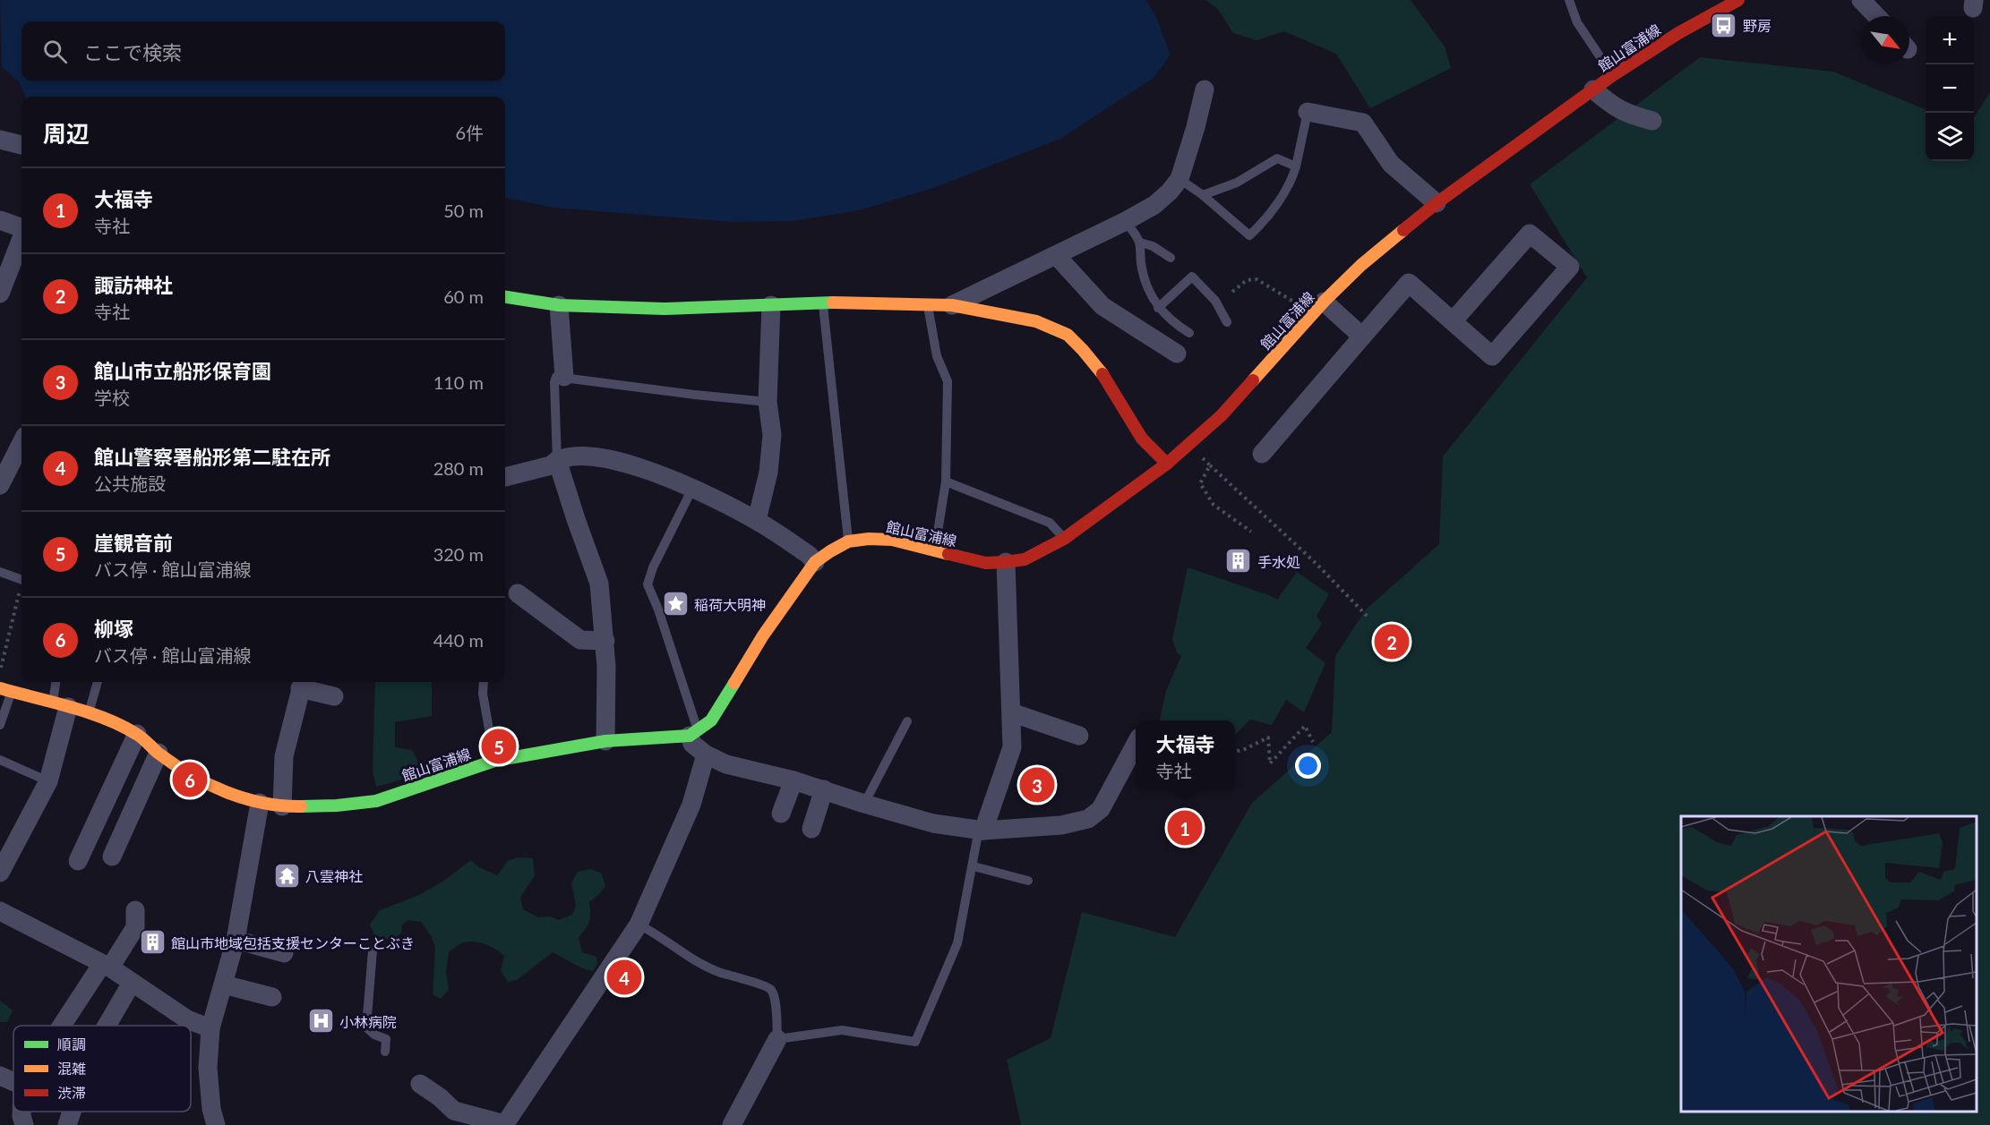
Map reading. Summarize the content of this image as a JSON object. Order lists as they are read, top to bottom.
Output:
{
  "streets": {
    "main road": ["館山富浦線"]
  },
  "places": {
    "bus stop": ["野房"],
    "building": ["手水処", "館山市地域包括支援センターことぶき"],
    "place": ["稲荷大明神"],
    "temple": ["八雲神社"],
    "hospital": ["小林病院"]
  },
  "legend": ["順調", "混雑", "渋滞"],
  "north": "bottom right",
  "page": {
    "map_buttons": ["+", "−"],
    "search": "ここで検索",
    "heading": ["周辺", "6件"],
    "list": [
      {
        "mark": "1",
        "name": "大福寺",
        "note": "寺社",
        "value": "50 m"
      },
      {
        "mark": "2",
        "name": "諏訪神社",
        "note": "寺社",
        "value": "60 m"
      },
      {
        "mark": "3",
        "name": "館山市立船形保育園",
        "note": "学校",
        "value": "110 m"
      },
      {
        "mark": "4",
        "name": "館山警察署船形第二駐在所",
        "note": "公共施設",
        "value": "280 m"
      },
      {
        "mark": "5",
        "name": "崖観音前",
        "note": "バス停 · 館山富浦線",
        "value": "320 m"
      },
      {
        "mark": "6",
        "name": "柳塚",
        "note": "バス停 · 館山富浦線",
        "value": "440 m"
      }
    ],
    "pins": [
      "2",
      "5",
      "6",
      "3",
      "1",
      "4"
    ],
    "popup": ["大福寺", "寺社"]
  }
}
